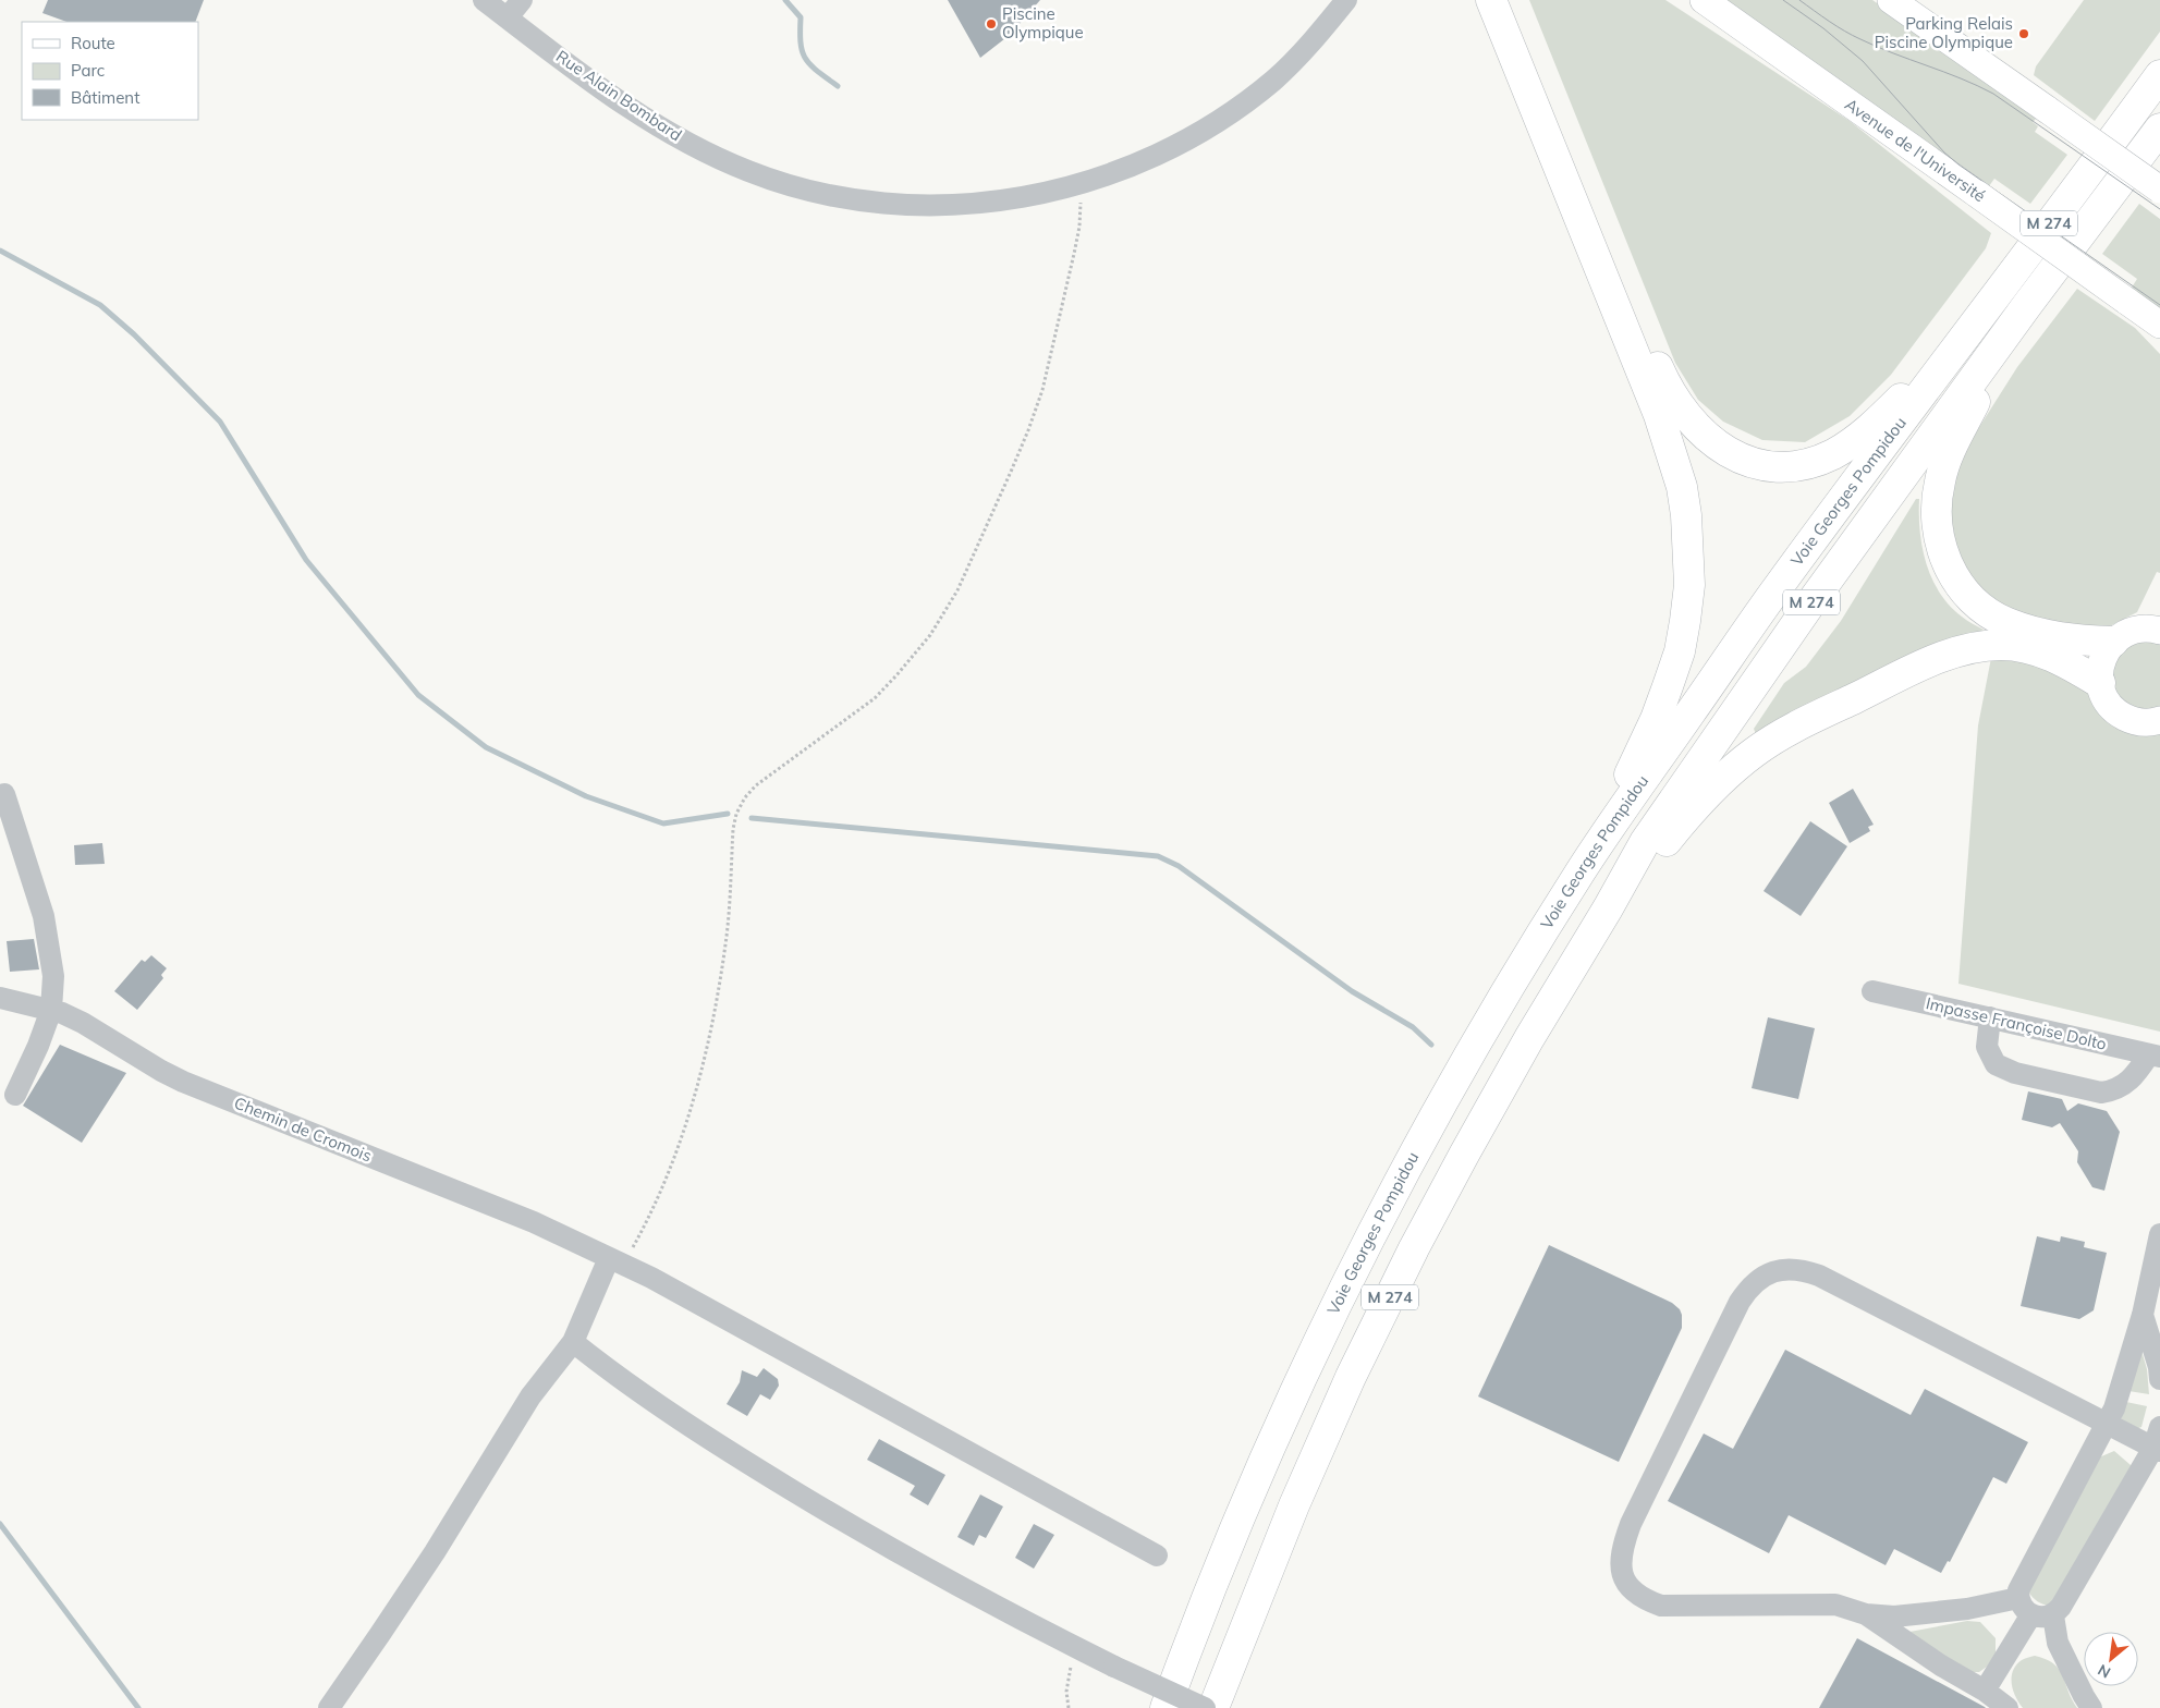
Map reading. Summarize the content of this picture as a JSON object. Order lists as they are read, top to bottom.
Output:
{
  "streets": {
    "highway": ["M 274", "Voie Georges Pompidou"],
    "main road": ["Avenue de l'Université"],
    "street": ["Rue Alain Bombard", "Impasse Françoise Dolto", "Chemin de Cromois"]
  },
  "places": ["Piscine Olympique", "Parking Relais Piscine Olympique"],
  "legend": ["Route", "Parc", "Bâtiment"],
  "north": "bottom left"
}
